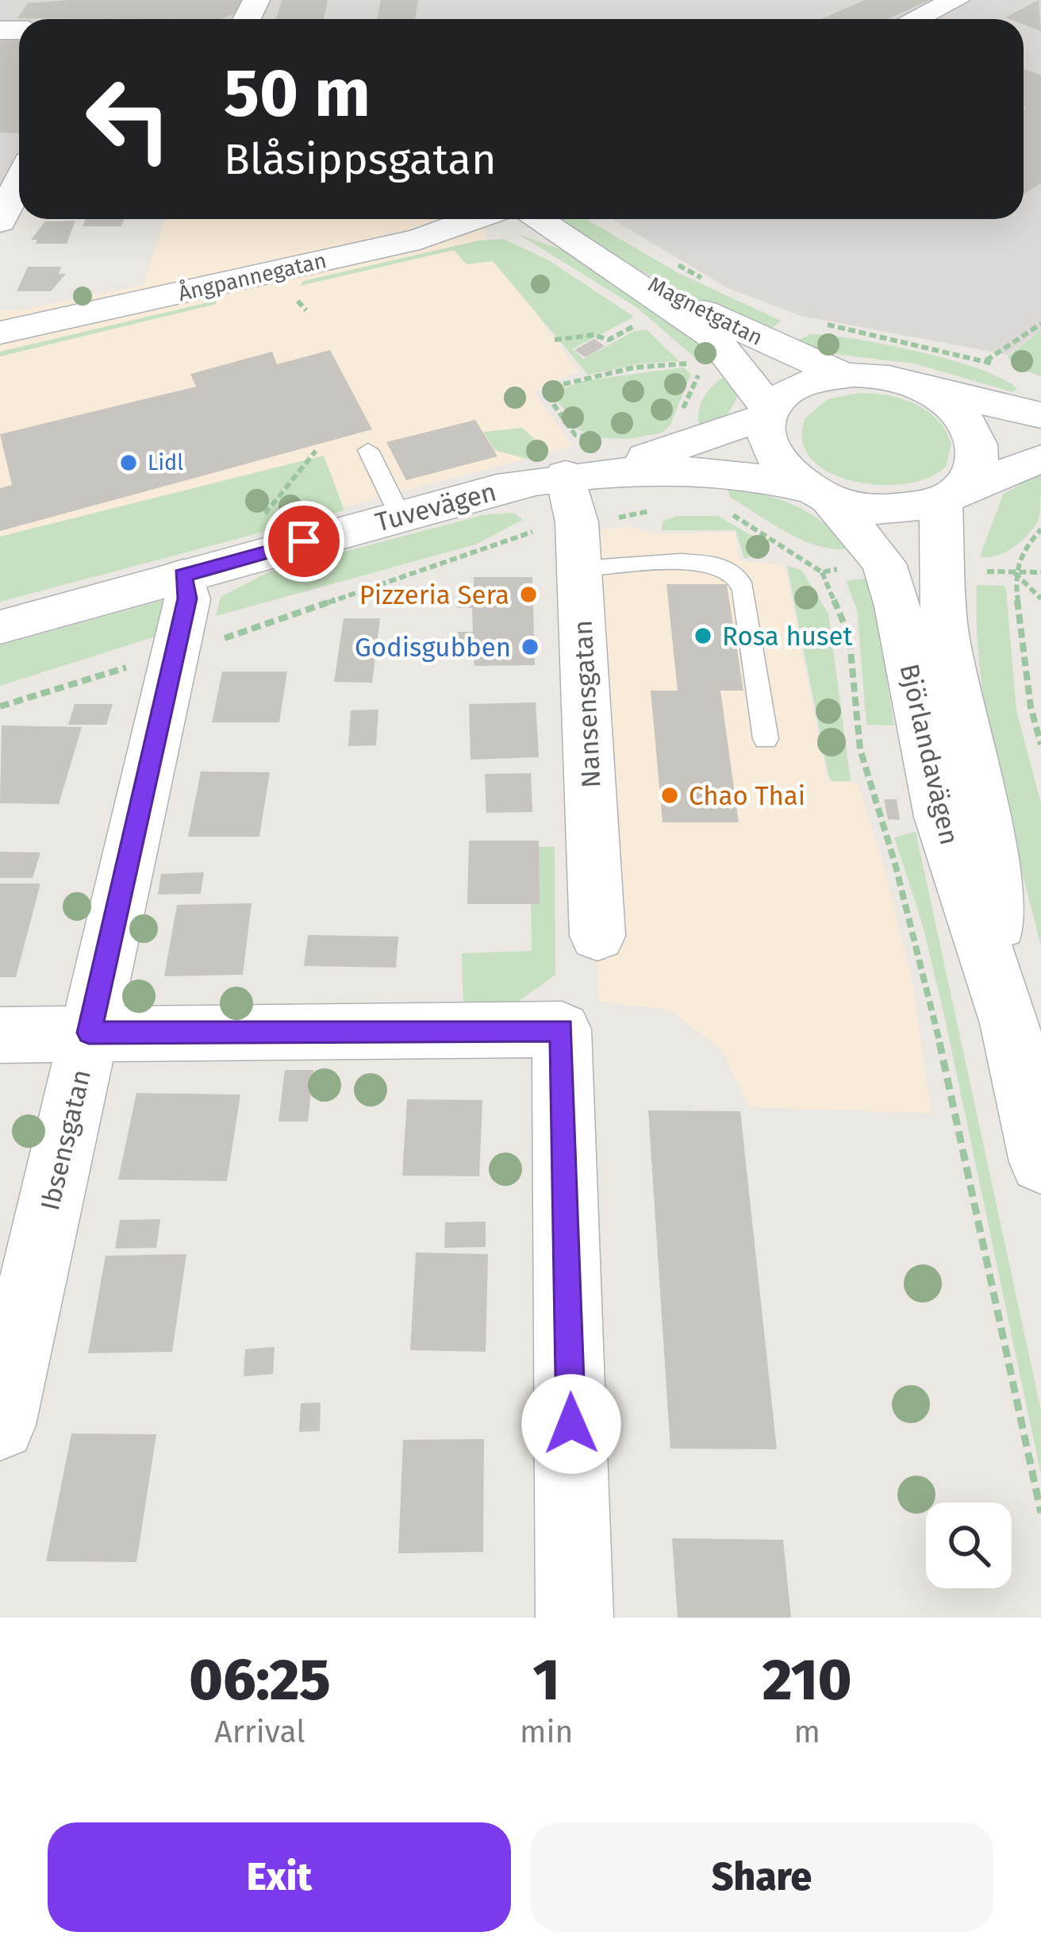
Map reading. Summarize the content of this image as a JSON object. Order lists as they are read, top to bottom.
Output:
{
  "streets": {
    "street": [
      "Ångpannegatan",
      "Magnetgatan",
      "Tuvevägen",
      "Nansensgatan",
      "Björlandavägen",
      "Ibsensgatan"
    ]
  },
  "crossings": [
    ["Magnetgatan", "Tuvevägen"],
    ["Magnetgatan", "Björlandavägen"],
    ["Tuvevägen", "Nansensgatan"],
    ["Tuvevägen", "Björlandavägen"],
    ["Tuvevägen", "Ibsensgatan"]
  ],
  "places": [
    "Lidl",
    "Pizzeria Sera",
    "Rosa huset",
    "Godisgubben",
    "Chao Thai"
  ],
  "page": {
    "turn": ["50 m", "Blåsippsgatan"],
    "eta": [
      "06:25",
      "Arrival",
      "1",
      "min",
      "210",
      "m"
    ],
    "buttons": ["Exit", "Share"]
  }
}
